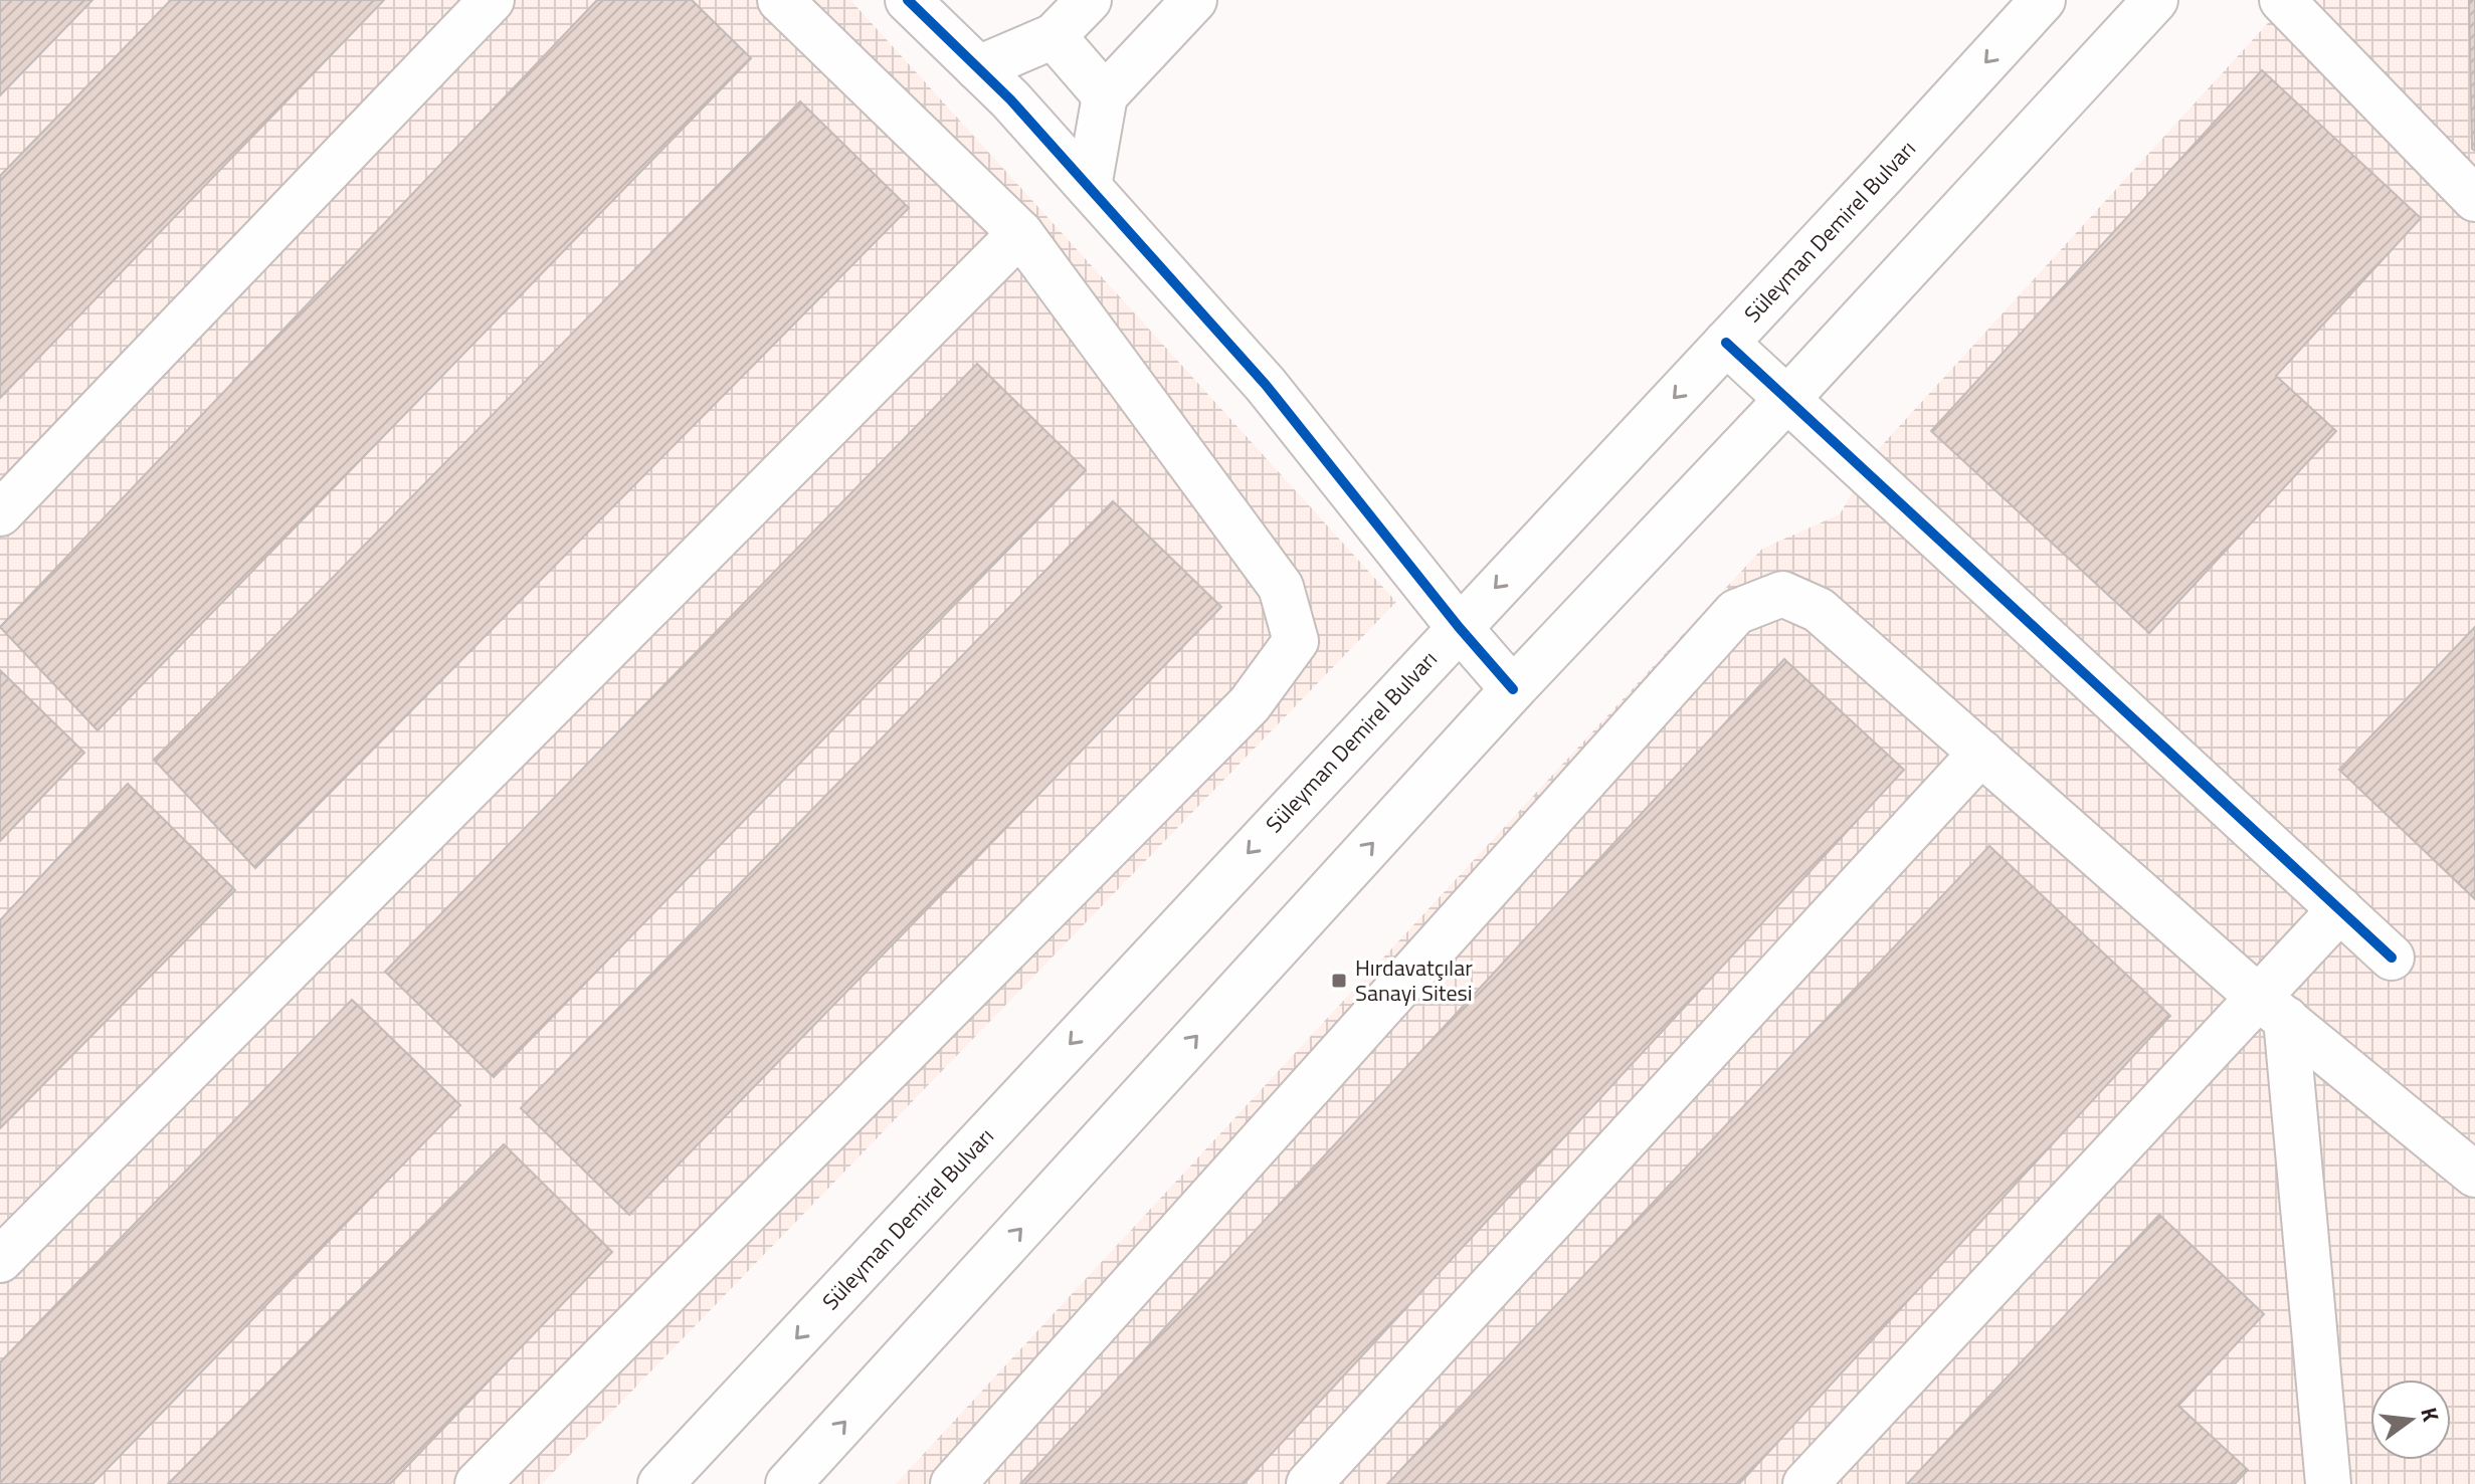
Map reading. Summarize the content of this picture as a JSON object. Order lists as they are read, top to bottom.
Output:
{
  "streets": {
    "main road": ["Süleyman Demirel Bulvarı"]
  },
  "places": {
    "transit": ["Hırdavatçılar Sanayi Sitesi"]
  },
  "north": "right"
}
